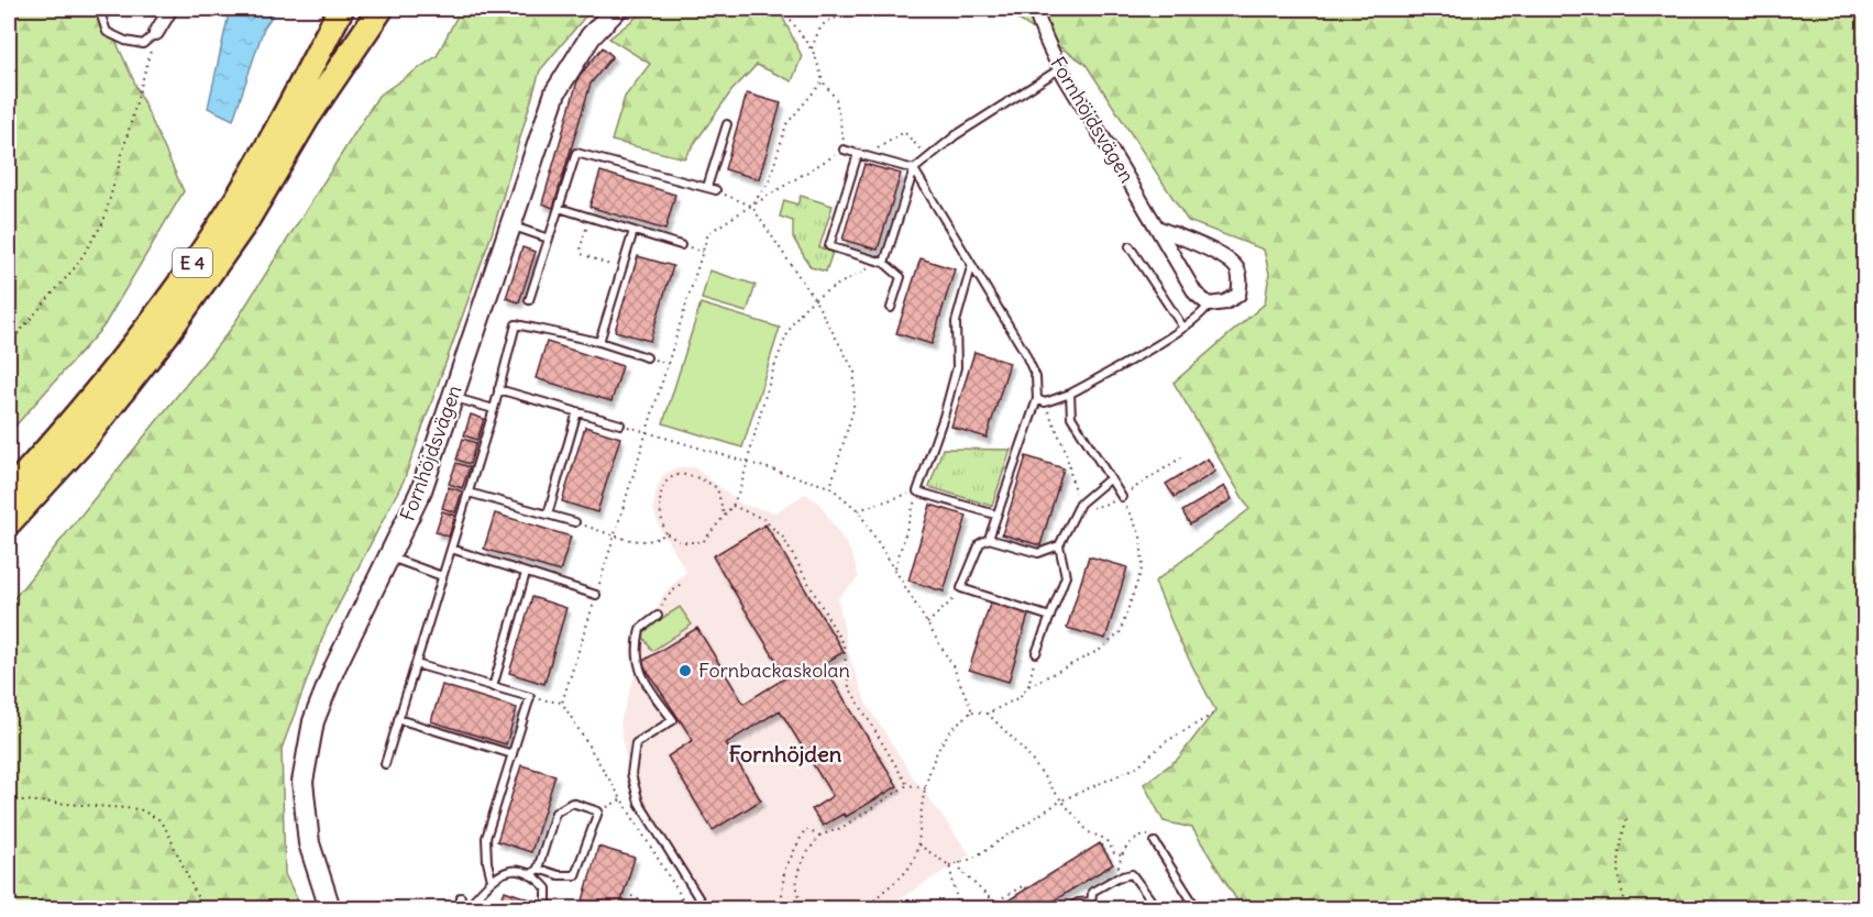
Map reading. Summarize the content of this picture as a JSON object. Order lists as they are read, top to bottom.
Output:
{
  "streets": {
    "highway": ["E 4"],
    "street": ["Fornhöjdsvägen"]
  },
  "districts": ["Fornhöjden"],
  "places": ["Fornbackaskolan"]
}
